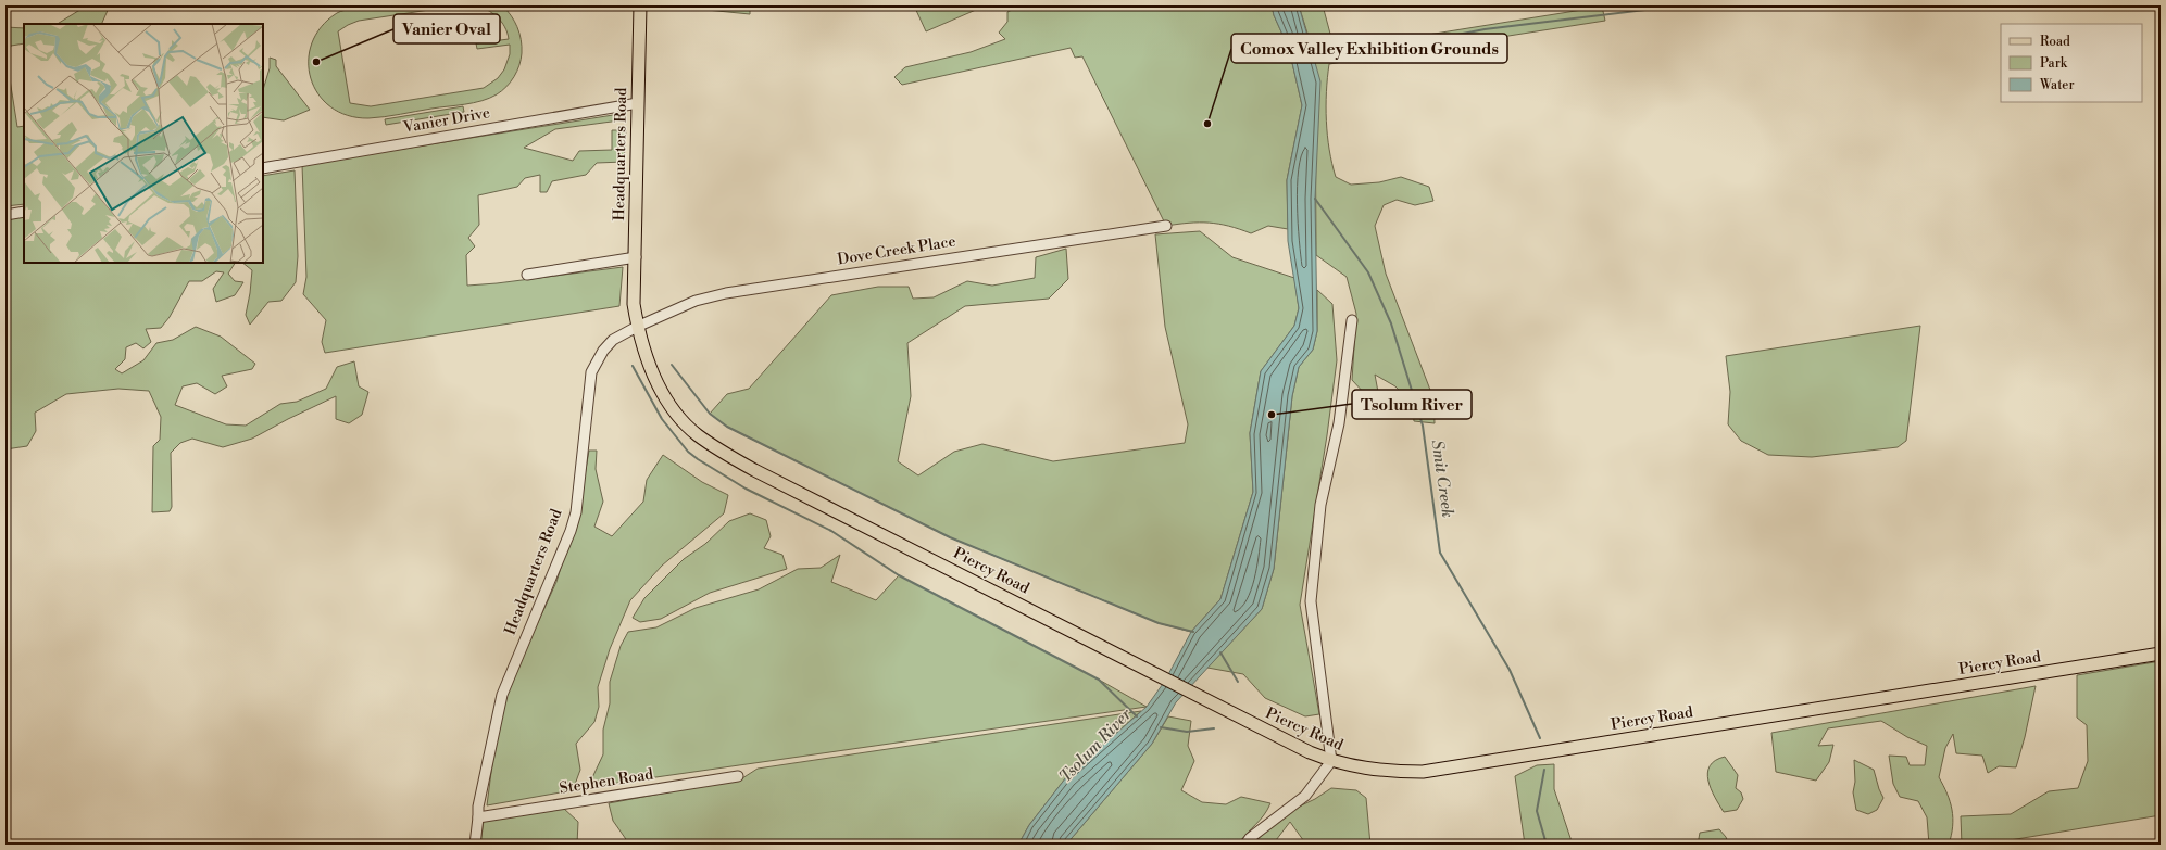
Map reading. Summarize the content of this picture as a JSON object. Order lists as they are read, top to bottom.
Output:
{
  "streets": {
    "main road": ["Headquarters Road", "Piercy Road"],
    "street": ["Vanier Drive", "Dove Creek Place", "Stephen Road"]
  },
  "crossings": [
    ["Vanier Drive", "Headquarters Road"],
    ["Headquarters Road", "Dove Creek Place"],
    ["Headquarters Road", "Piercy Road"],
    ["Headquarters Road", "Stephen Road"],
    ["Dove Creek Place", "Piercy Road"]
  ],
  "water": ["Smit Creek", "Tsolum River"],
  "places": ["Vanier Oval", "Comox Valley Exhibition Grounds", "Tsolum River"],
  "legend": ["Road", "Park", "Water"]
}
